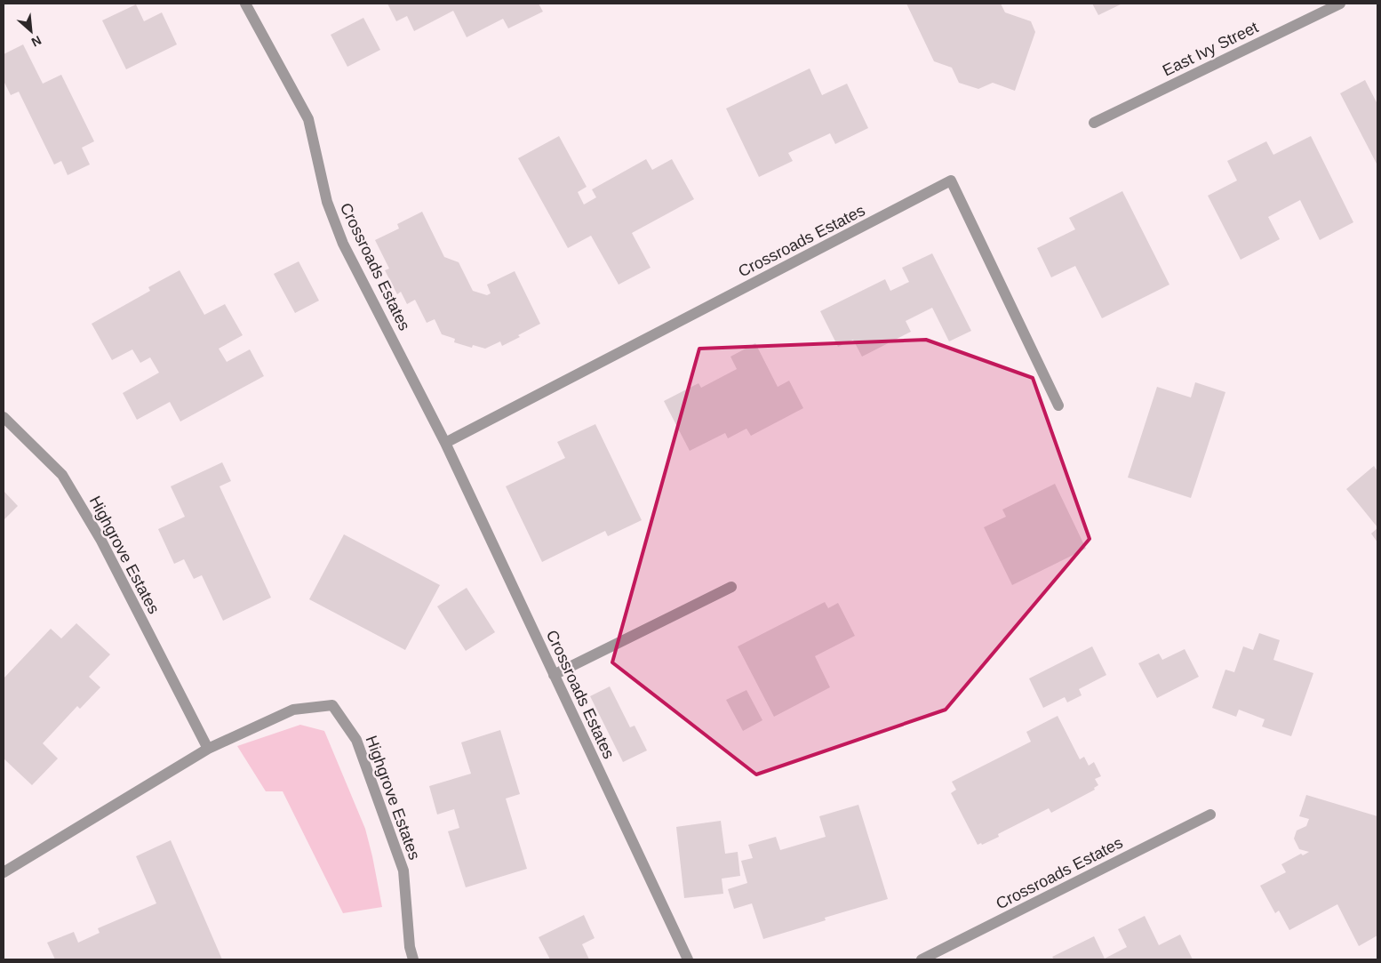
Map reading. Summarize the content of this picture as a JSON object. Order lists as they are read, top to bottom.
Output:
{
  "streets": {
    "street": ["East Ivy Street", "Crossroads Estates", "Highgrove Estates"]
  },
  "north": "bottom right"
}
